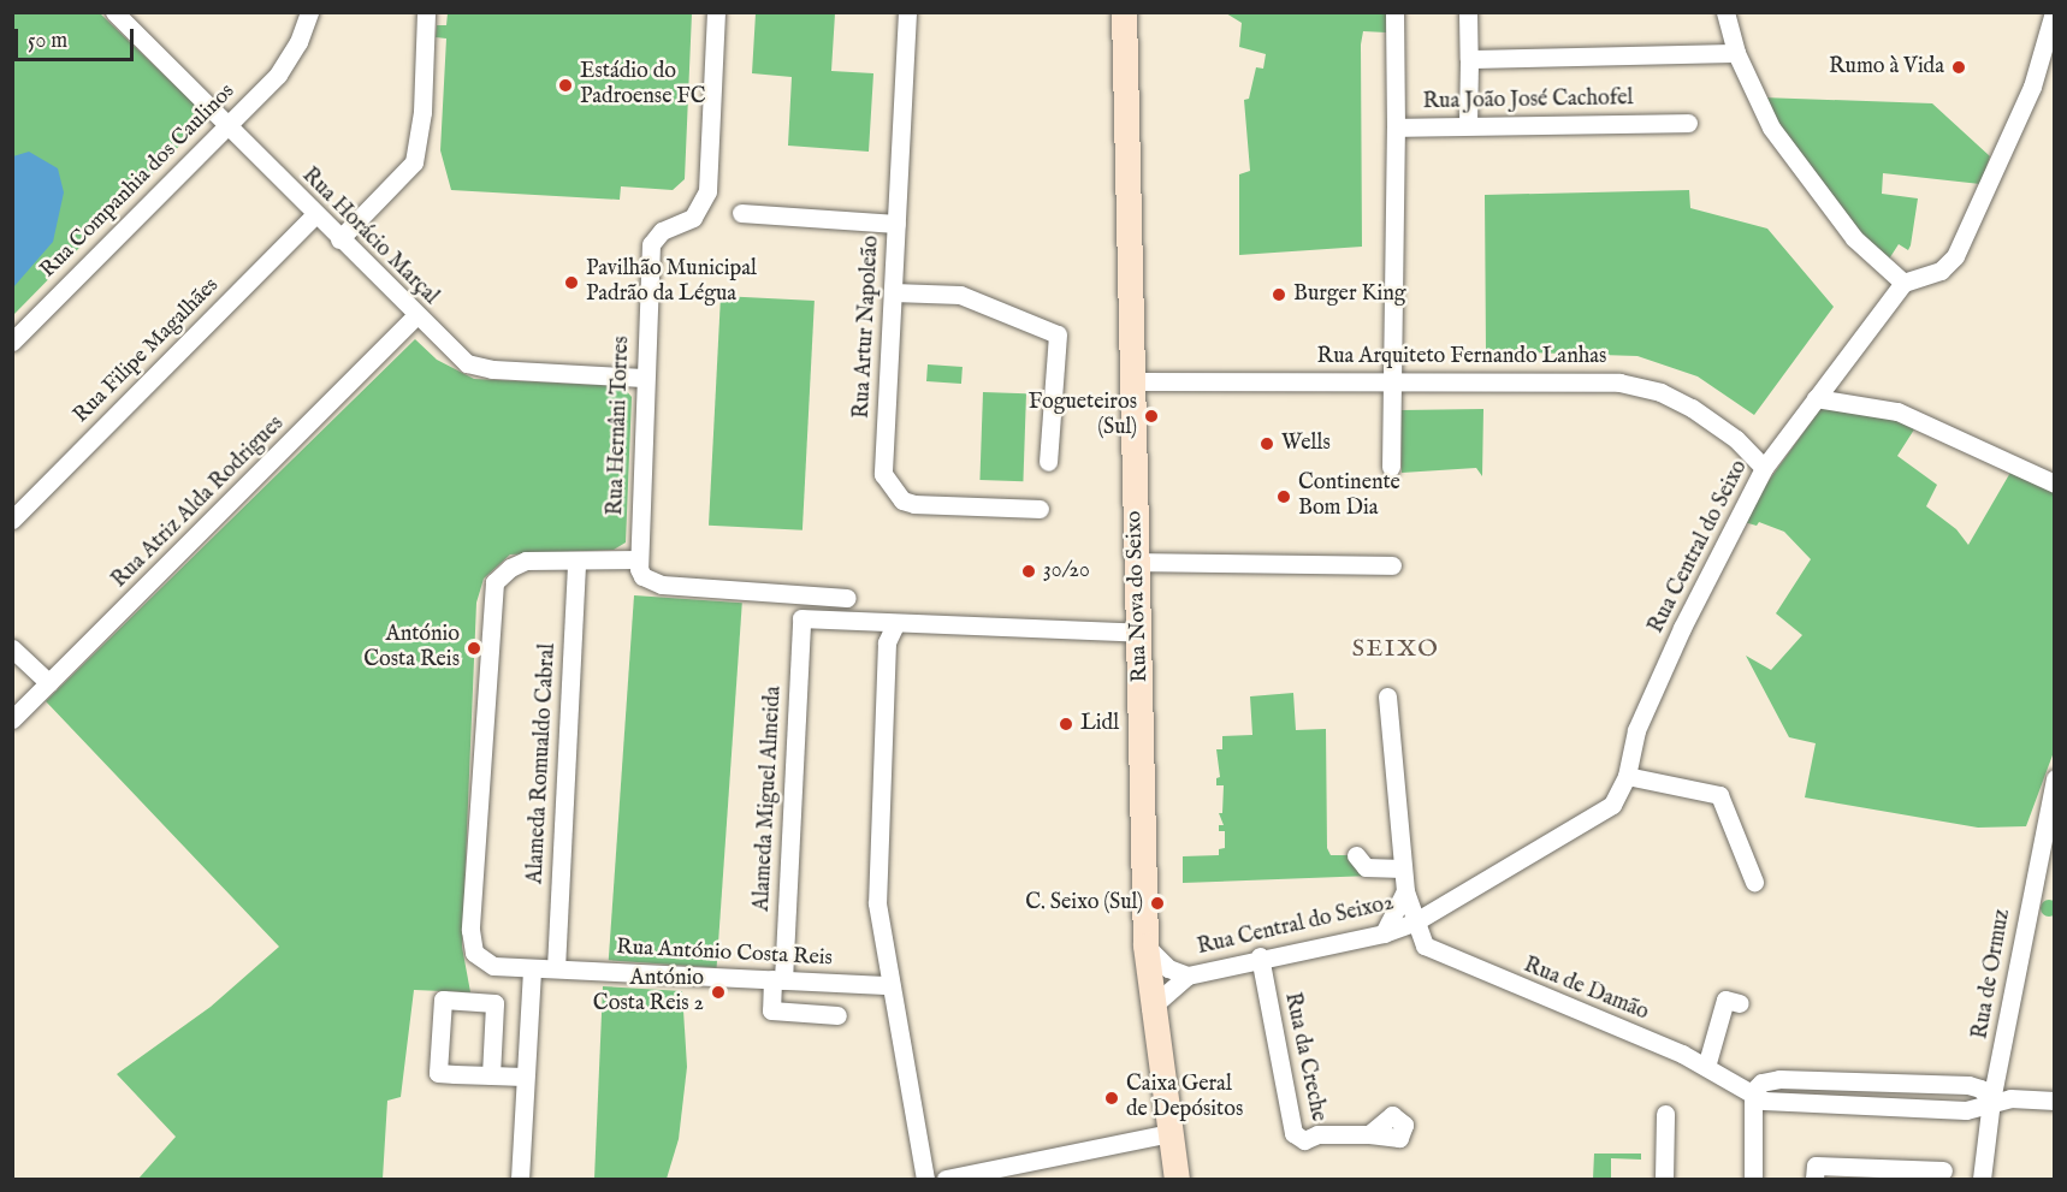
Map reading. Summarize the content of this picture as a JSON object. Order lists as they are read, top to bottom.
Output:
{
  "streets": {
    "main road": ["Rua Nova do Seixo"],
    "street": [
      "Rua João José Cachofel",
      "Rua Companhia dos Caulinos",
      "Rua Horácio Marçal",
      "Rua Artur Napoleão",
      "Rua Filipe Magalhães",
      "Rua Arquiteto Fernando Lanhas",
      "Rua Hernâni Torres",
      "Rua Atriz Alda Rodrigues",
      "Rua Central do Seixo",
      "Alameda Romualdo Cabral",
      "Alameda Miguel Almeida",
      "Rua Central do Seixo2",
      "Rua António Costa Reis",
      "Rua de Ormuz",
      "Rua de Damão",
      "Rua da Creche"
    ]
  },
  "crossings": [
    ["Rua Companhia dos Caulinos", "Rua Horácio Marçal"],
    ["Rua Horácio Marçal", "Rua Filipe Magalhães"],
    ["Rua Horácio Marçal", "Rua Hernâni Torres"],
    ["Rua Horácio Marçal", "Rua Atriz Alda Rodrigues"],
    ["Rua Arquiteto Fernando Lanhas", "Rua Central do Seixo"],
    ["Rua Arquiteto Fernando Lanhas", "Rua Nova do Seixo"],
    ["Rua Hernâni Torres", "Rua António Costa Reis"],
    ["Rua Central do Seixo", "Rua Central do Seixo2"],
    ["Rua Central do Seixo", "Rua de Damão"],
    ["Rua Nova do Seixo", "Rua Central do Seixo2"],
    ["Alameda Romualdo Cabral", "Rua António Costa Reis"],
    ["Alameda Miguel Almeida", "Rua António Costa Reis"],
    ["Rua Central do Seixo2", "Rua de Damão"],
    ["Rua Central do Seixo2", "Rua da Creche"],
    ["Rua de Ormuz", "Rua de Damão"]
  ],
  "districts": ["SEIXO"],
  "places": [
    "Rumo à Vida",
    "Estádio do Padroense FC",
    "Pavilhão Municipal Padrão da Légua",
    "Burger King",
    "Fogueteiros (Sul)",
    "Wells",
    "Continente Bom Dia",
    "30/20",
    "António Costa Reis",
    "Lidl",
    "C. Seixo (Sul)",
    "António Costa Reis 2",
    "Caixa Geral de Depósitos"
  ],
  "scale_bar": "50 m"
}
